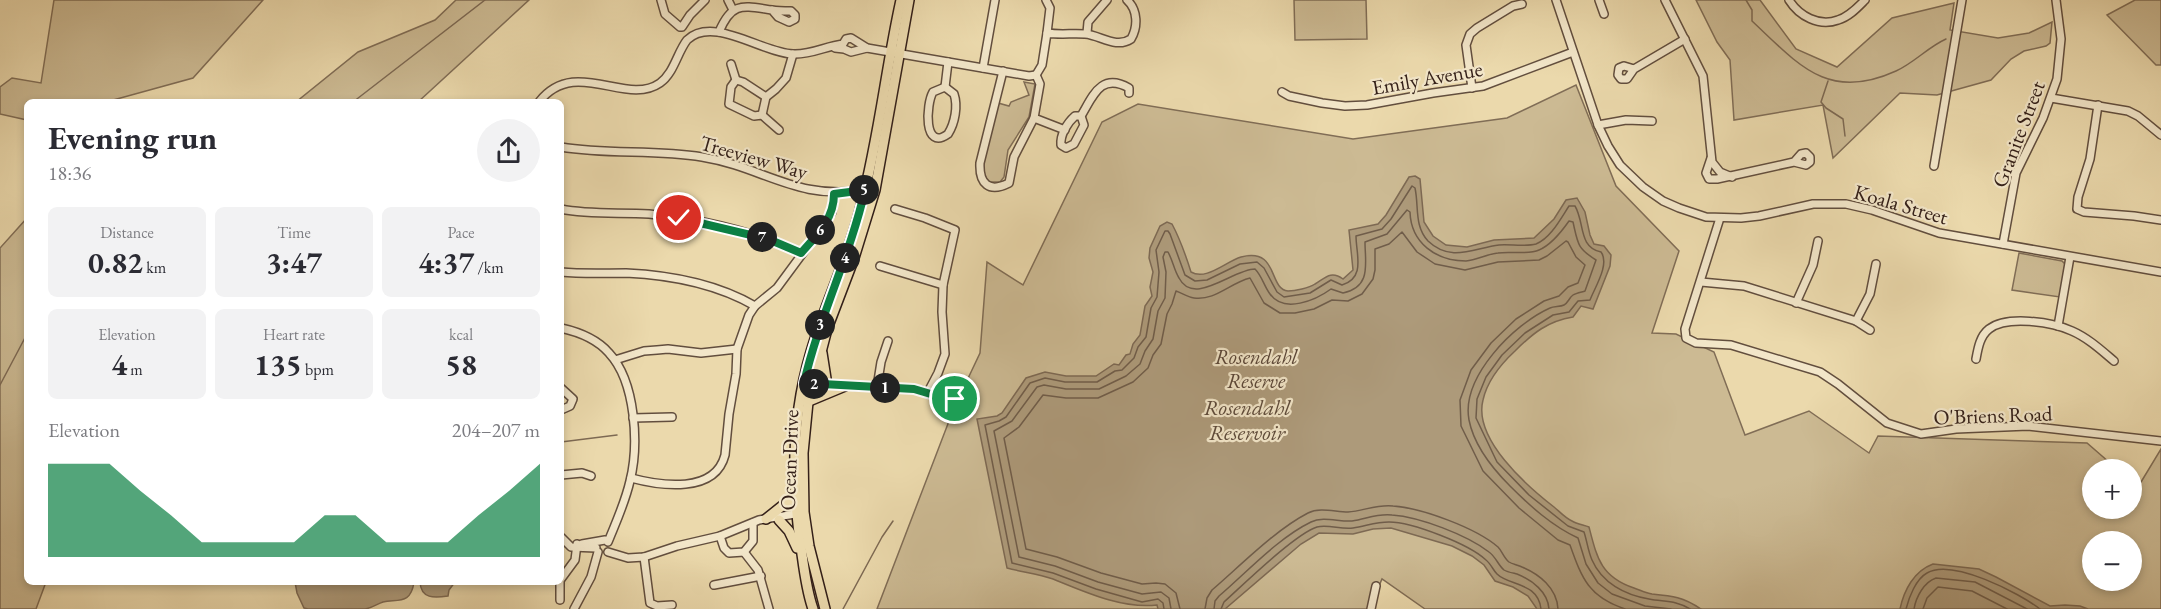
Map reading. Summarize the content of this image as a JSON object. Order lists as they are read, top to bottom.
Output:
{
  "streets": {
    "main road": ["Ocean Drive"],
    "street": [
      "Emily Avenue",
      "Granite Street",
      "Treeview Way",
      "Koala Street",
      "O'Briens Road"
    ]
  },
  "crossings": [
    ["Emily Avenue", "Koala Street"],
    ["Granite Street", "Koala Street"],
    ["Treeview Way", "Ocean Drive"],
    ["Koala Street", "O'Briens Road"]
  ],
  "water": ["Rosendahl Reservoir"],
  "parks": ["Rosendahl Reserve"],
  "page": {
    "heading": ["Evening run", "18:36"],
    "pins": [
      "5",
      "6",
      "7",
      "4",
      "3",
      "2",
      "1"
    ],
    "stats": [
      ["Distance", "0.82 km"],
      ["Time", "3:47"],
      ["Pace", "4:37 /km"],
      ["Elevation", "4 m"],
      ["Heart rate", "135 bpm"],
      ["kcal", "58"]
    ],
    "chart": ["Elevation", "204–207 m"],
    "map_buttons": ["+", "−"]
  }
}
